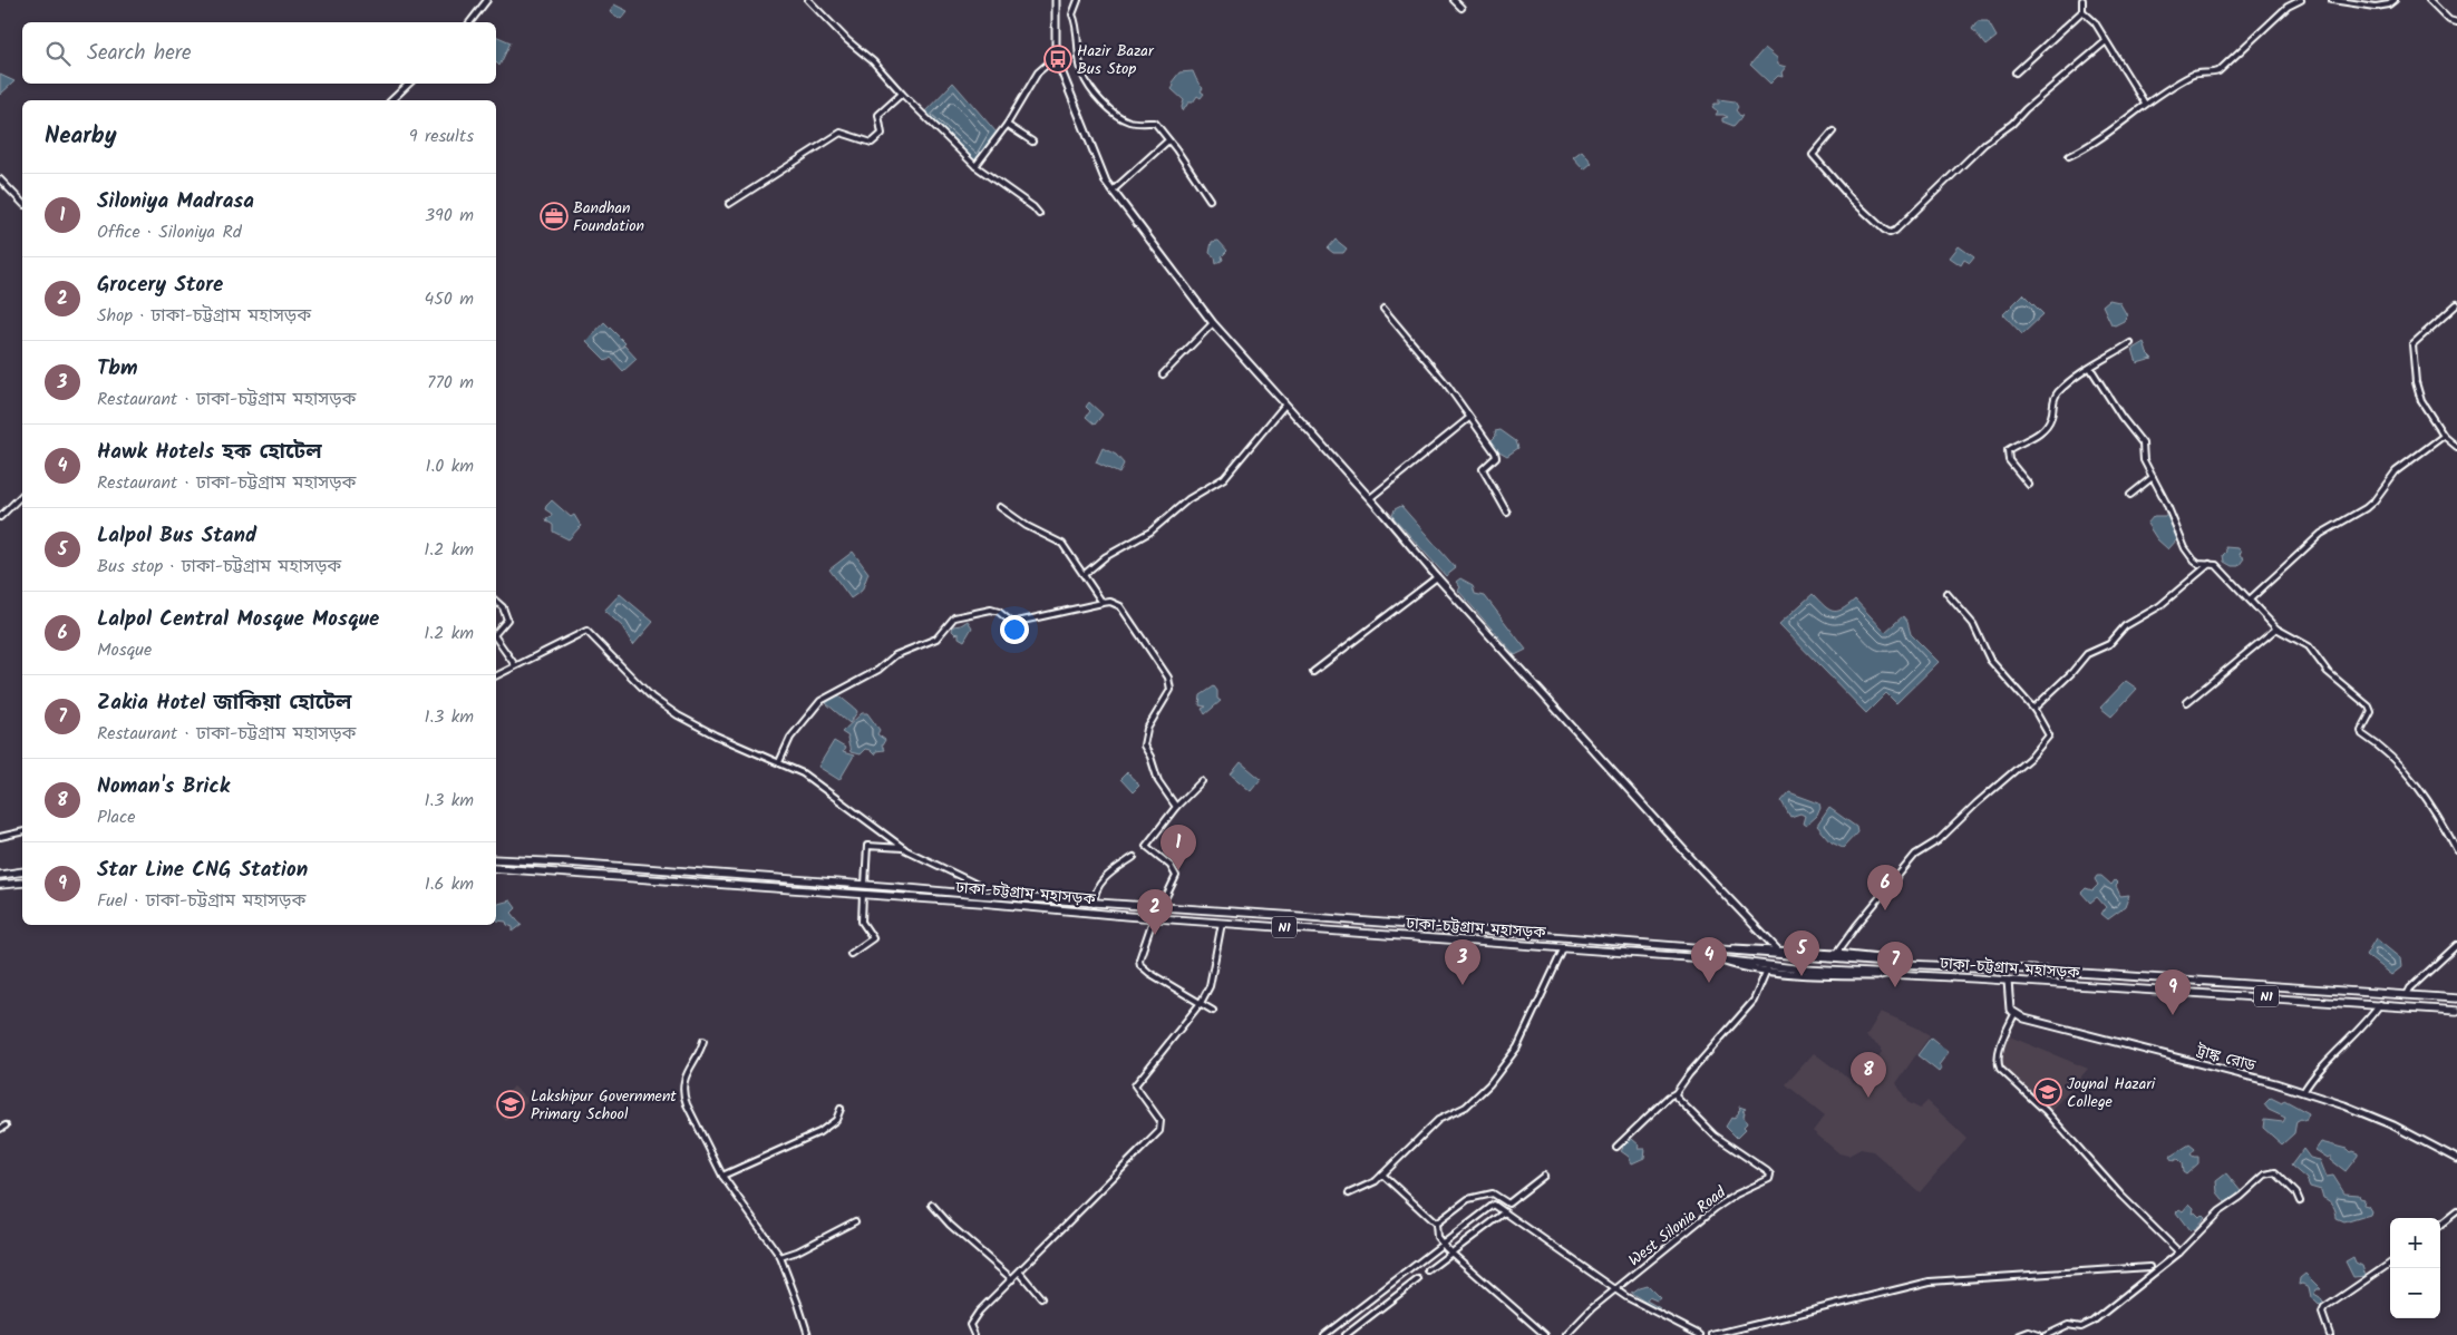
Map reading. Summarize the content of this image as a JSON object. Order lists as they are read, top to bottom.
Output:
{
  "streets": {
    "highway": ["ঢাকা-চট্টগ্রাম মহাসড়ক", "N1"],
    "main road": ["ট্রাঙ্ক রোড"],
    "street": ["West Silonia Road"]
  },
  "places": {
    "bus stop": ["Hazir Bazar Bus Stop"],
    "office": ["Bandhan Foundation"],
    "school or university": ["Joynal Hazari College", "Lakshipur Government Primary School"]
  },
  "page": {
    "search": "Search here",
    "heading": ["Nearby", "9 results"],
    "list": [
      {
        "mark": "1",
        "name": "Siloniya Madrasa",
        "note": "Office · Siloniya Rd",
        "value": "390 m"
      },
      {
        "mark": "2",
        "name": "Grocery Store",
        "note": "Shop · ঢাকা-চট্টগ্রাম মহাসড়ক",
        "value": "450 m"
      },
      {
        "mark": "3",
        "name": "Tbm",
        "note": "Restaurant · ঢাকা-চট্টগ্রাম মহাসড়ক",
        "value": "770 m"
      },
      {
        "mark": "4",
        "name": "Hawk Hotels হক হোটেল",
        "note": "Restaurant · ঢাকা-চট্টগ্রাম মহাসড়ক",
        "value": "1.0 km"
      },
      {
        "mark": "5",
        "name": "Lalpol Bus Stand",
        "note": "Bus stop · ঢাকা-চট্টগ্রাম মহাসড়ক",
        "value": "1.2 km"
      },
      {
        "mark": "6",
        "name": "Lalpol Central Mosque Mosque",
        "note": "Mosque",
        "value": "1.2 km"
      },
      {
        "mark": "7",
        "name": "Zakia Hotel জাকিয়া হোটেল",
        "note": "Restaurant · ঢাকা-চট্টগ্রাম মহাসড়ক",
        "value": "1.3 km"
      },
      {
        "mark": "8",
        "name": "Noman's Brick",
        "note": "Place",
        "value": "1.3 km"
      },
      {
        "mark": "9",
        "name": "Star Line CNG Station",
        "note": "Fuel · ঢাকা-চট্টগ্রাম মহাসড়ক",
        "value": "1.6 km"
      }
    ],
    "pins": [
      "1",
      "6",
      "2",
      "5",
      "4",
      "3",
      "7",
      "9",
      "8"
    ],
    "map_buttons": ["+", "−"]
  }
}
